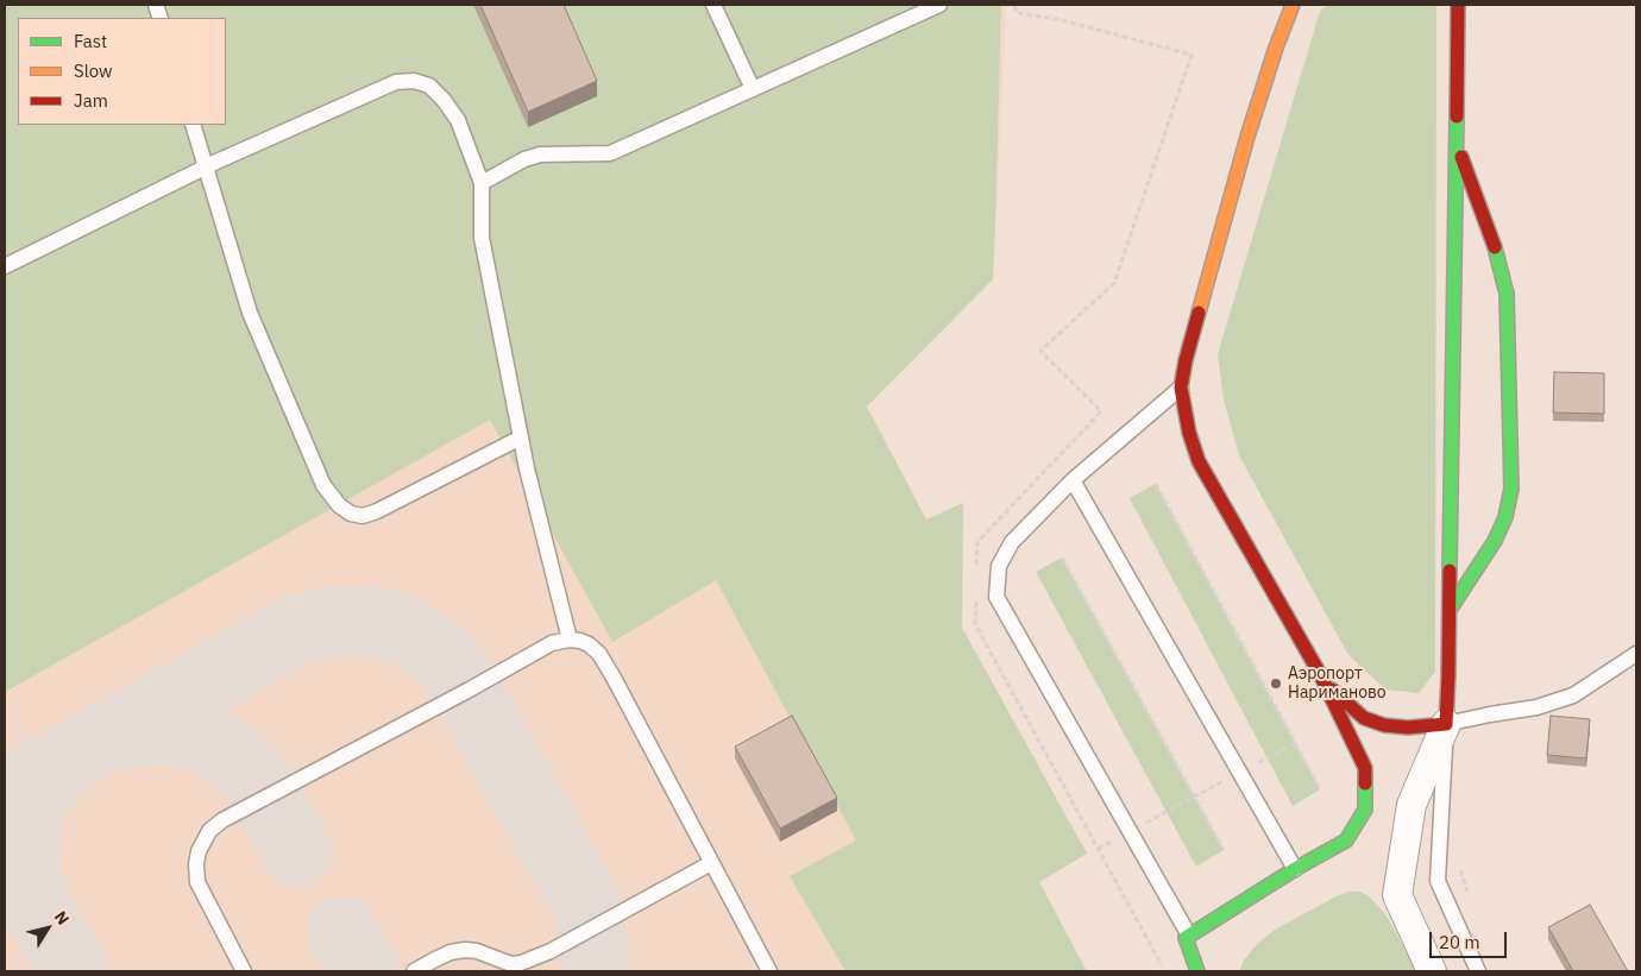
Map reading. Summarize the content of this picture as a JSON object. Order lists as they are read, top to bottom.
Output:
{
  "places": ["Аэропорт Нариманово"],
  "legend": ["Fast", "Slow", "Jam"],
  "scale_bar": "20 m",
  "north": "top right"
}
